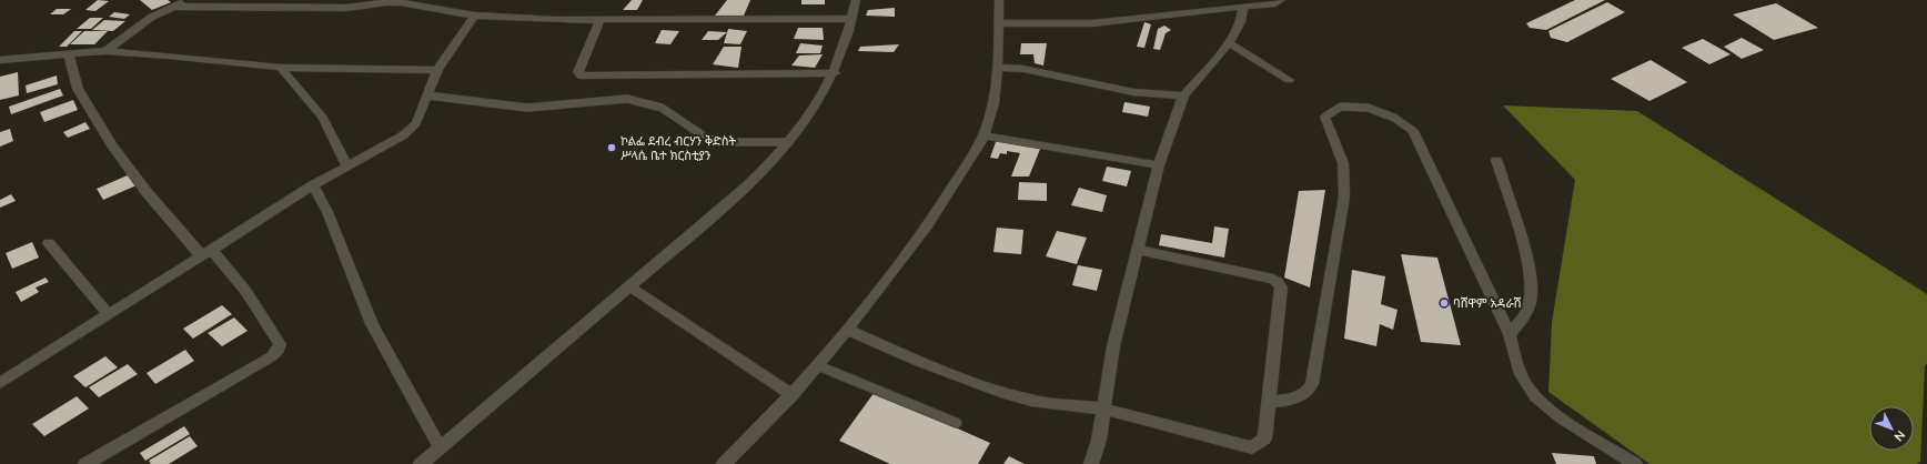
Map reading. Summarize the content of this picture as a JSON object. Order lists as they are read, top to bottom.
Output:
{
  "places": ["ኮልፌ ደብረ ብርሃን ቅድስት ሥላሴ ቤተ ክርስቲያን", "ባሸዋም አዳራሽ"],
  "north": "bottom right"
}
